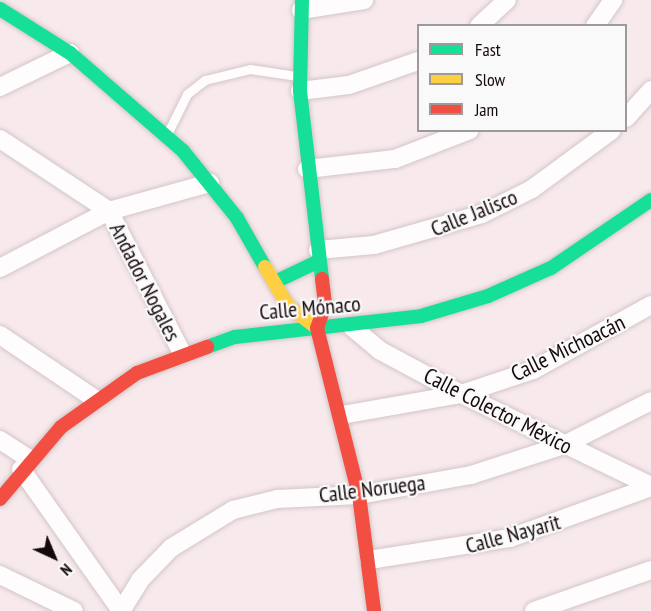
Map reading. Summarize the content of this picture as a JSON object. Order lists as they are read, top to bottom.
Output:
{
  "streets": {
    "main road": ["Calle Mónaco"],
    "street": [
      "Calle Jalisco",
      "Andador Nogales",
      "Calle Michoacán",
      "Calle Colector México",
      "Calle Noruega",
      "Calle Nayarit"
    ]
  },
  "crossings": [
    ["Andador Nogales", "Calle Mónaco"],
    ["Calle Mónaco", "Calle Colector México"],
    ["Calle Michoacán", "Calle Colector México"],
    ["Calle Colector México", "Calle Noruega"],
    ["Calle Colector México", "Calle Nayarit"]
  ],
  "legend": ["Fast", "Slow", "Jam"],
  "north": "bottom right"
}
